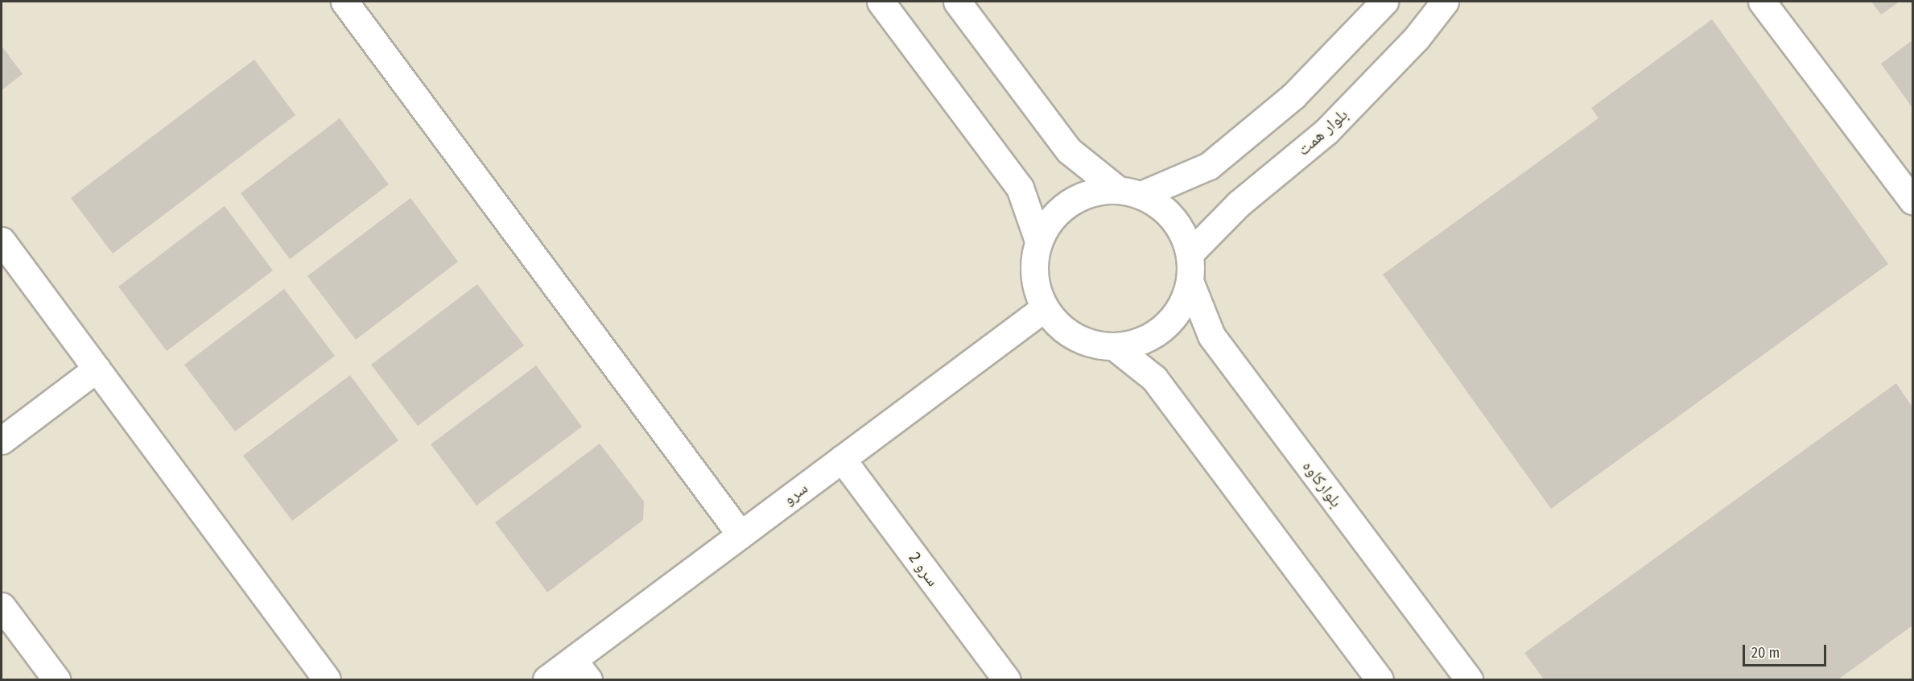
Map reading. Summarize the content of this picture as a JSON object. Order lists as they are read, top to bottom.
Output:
{
  "streets": {
    "street": [
      "بلوار همت",
      "بلوارکاوه",
      "سرو",
      "سرو 2"
    ]
  },
  "crossings": [
    ["بلوار همت", "بلوارکاوه"],
    ["بلوار همت", "سرو"],
    ["بلوارکاوه", "سرو"],
    ["سرو", "سرو 2"]
  ],
  "scale_bar": "20 m"
}
